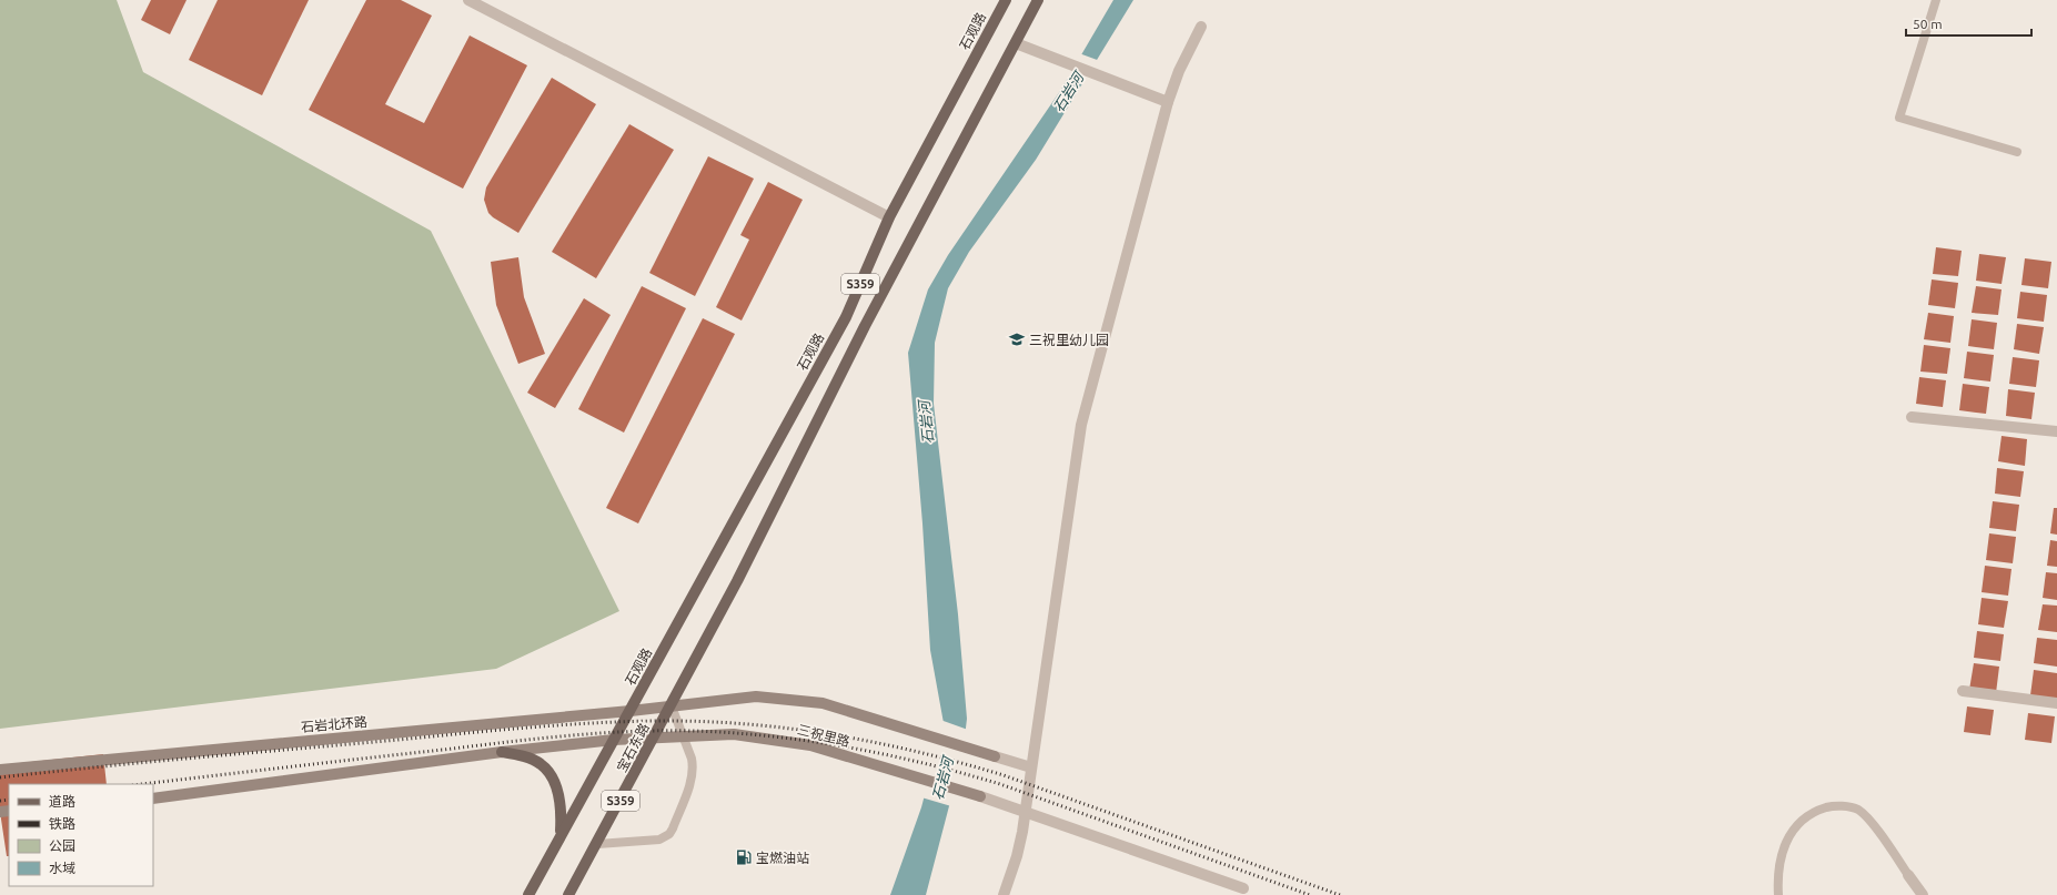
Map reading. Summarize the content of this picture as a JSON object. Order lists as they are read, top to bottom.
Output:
{
  "streets": {
    "main road": [
      "石观路",
      "S359",
      "石岩北环路",
      "三祝里路",
      "宝石东路"
    ]
  },
  "crossings": [
    ["石观路", "石岩北环路"],
    ["石观路", "宝石东路"],
    ["S359", "石岩北环路"],
    ["S359", "宝石东路"],
    ["石岩北环路", "宝石东路"],
    ["三祝里路", "宝石东路"]
  ],
  "water": ["石岩河"],
  "places": {
    "school or university": ["三祝里幼儿园"],
    "fuel station": ["宝燃油站"]
  },
  "legend": [
    "道路",
    "铁路",
    "公园",
    "水域"
  ],
  "scale_bar": "50 m"
}
